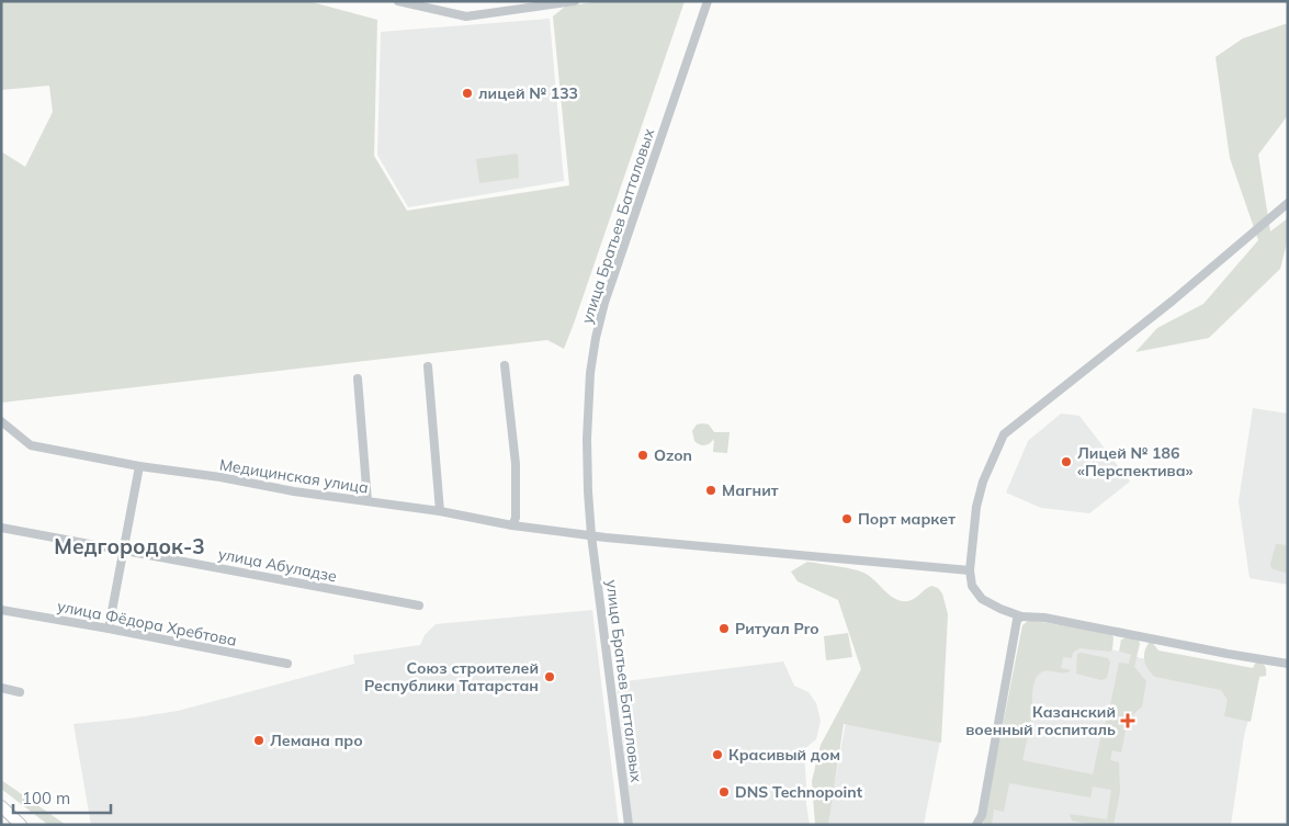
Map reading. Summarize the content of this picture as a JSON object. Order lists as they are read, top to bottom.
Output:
{
  "streets": {
    "street": [
      "улица Братьев Батталовых",
      "Медицинская улица",
      "улица Абуладзе",
      "улица Фёдора Хребтова"
    ]
  },
  "crossings": [
    ["улица Братьев Батталовых", "Медицинская улица"]
  ],
  "districts": ["Медгородок-3"],
  "places": {
    "other": [
      "лицей № 133",
      "Ozon",
      "Лицей № 186 «Перспектива»",
      "Магнит",
      "Порт маркет",
      "Ритуал Pro",
      "Союз строителей Республики Татарстан",
      "Лемана про",
      "Красивый дом",
      "DNS Technopoint"
    ],
    "health": ["Казанский военный госпиталь"]
  },
  "scale_bar": "100 m"
}
